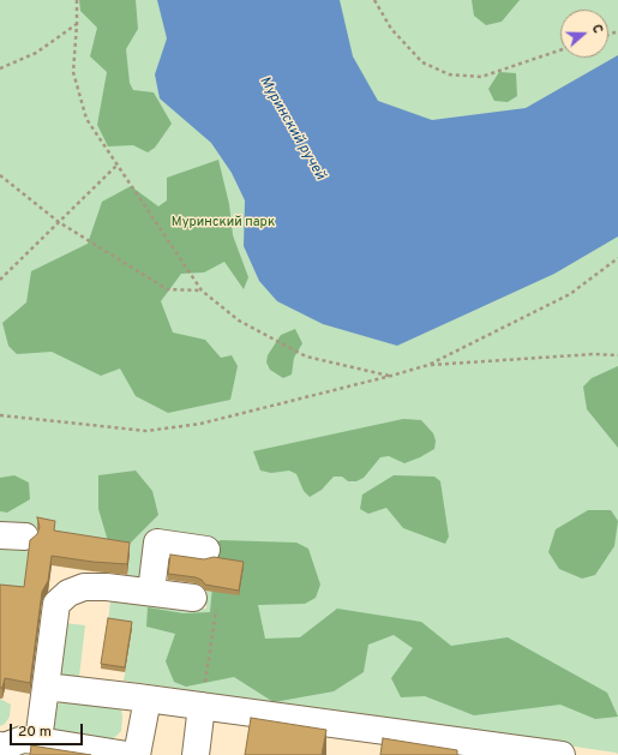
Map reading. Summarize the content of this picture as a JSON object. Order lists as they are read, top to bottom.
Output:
{
  "water": ["Муринский ручей"],
  "parks": ["Муринский парк"],
  "scale_bar": "20 m",
  "north": "right"
}
